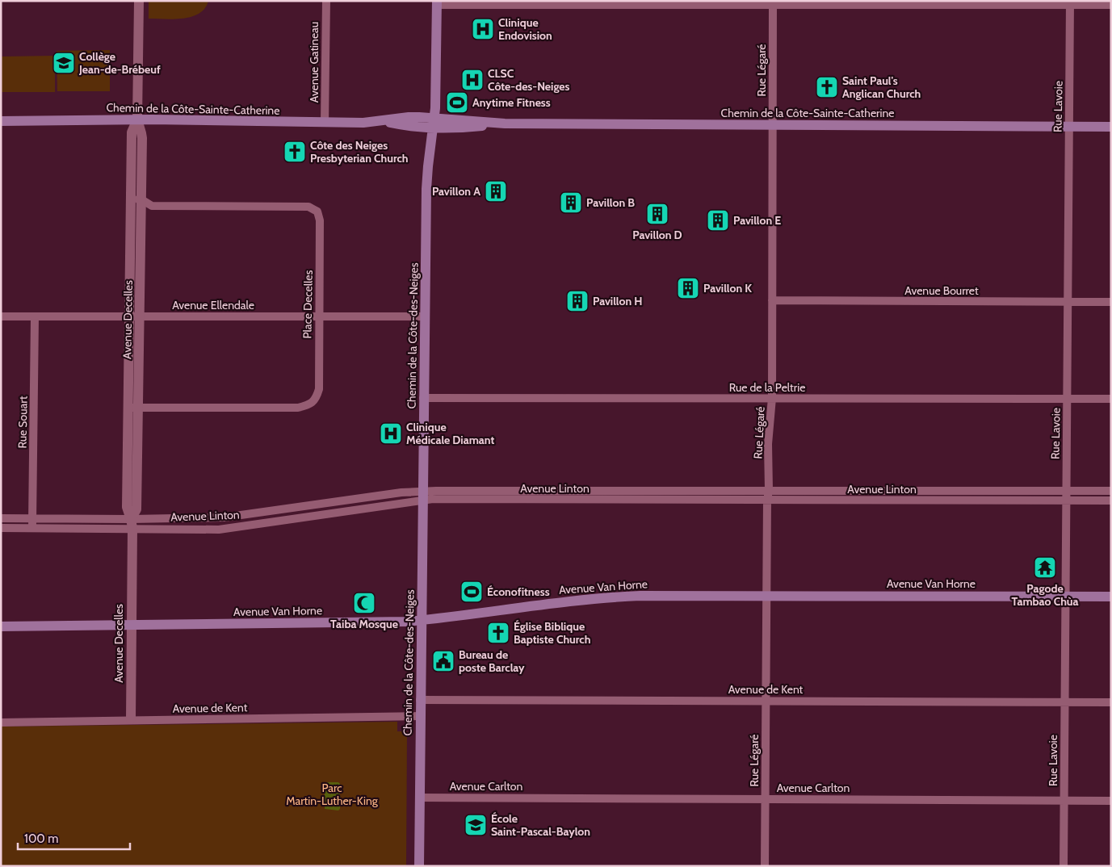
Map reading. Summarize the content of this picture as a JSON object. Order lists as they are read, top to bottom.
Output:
{
  "streets": {
    "main road": ["Chemin de la Côte-Sainte-Catherine", "Chemin de la Côte-des-Neiges", "Avenue Van Horne"],
    "street": [
      "Avenue Gatineau",
      "Rue Légaré",
      "Rue Lavoie",
      "Avenue Bourret",
      "Place Decelles",
      "Avenue Ellendale",
      "Avenue Decelles",
      "Rue de la Peltrie",
      "Rue Souart",
      "Avenue Linton",
      "Avenue de Kent",
      "Avenue Carlton"
    ]
  },
  "crossings": [
    ["Avenue Gatineau", "Chemin de la Côte-Sainte-Catherine"],
    ["Rue Légaré", "Chemin de la Côte-Sainte-Catherine"],
    ["Rue Légaré", "Avenue Bourret"],
    ["Rue Légaré", "Rue de la Peltrie"],
    ["Rue Légaré", "Avenue Linton"],
    ["Rue Légaré", "Avenue Van Horne"],
    ["Rue Légaré", "Avenue de Kent"],
    ["Rue Légaré", "Avenue Carlton"],
    ["Rue Lavoie", "Chemin de la Côte-Sainte-Catherine"],
    ["Rue Lavoie", "Avenue Bourret"],
    ["Rue Lavoie", "Rue de la Peltrie"],
    ["Rue Lavoie", "Avenue Linton"],
    ["Rue Lavoie", "Avenue Van Horne"],
    ["Rue Lavoie", "Avenue de Kent"],
    ["Rue Lavoie", "Avenue Carlton"],
    ["Chemin de la Côte-Sainte-Catherine", "Avenue Decelles"],
    ["Chemin de la Côte-Sainte-Catherine", "Chemin de la Côte-des-Neiges"],
    ["Place Decelles", "Avenue Ellendale"],
    ["Place Decelles", "Avenue Decelles"],
    ["Avenue Ellendale", "Avenue Decelles"],
    ["Avenue Ellendale", "Chemin de la Côte-des-Neiges"],
    ["Avenue Ellendale", "Rue Souart"],
    ["Avenue Decelles", "Avenue Linton"],
    ["Avenue Decelles", "Avenue Van Horne"],
    ["Avenue Decelles", "Avenue de Kent"],
    ["Chemin de la Côte-des-Neiges", "Rue de la Peltrie"],
    ["Chemin de la Côte-des-Neiges", "Avenue Linton"],
    ["Chemin de la Côte-des-Neiges", "Avenue Van Horne"],
    ["Chemin de la Côte-des-Neiges", "Avenue de Kent"],
    ["Chemin de la Côte-des-Neiges", "Avenue Carlton"],
    ["Rue Souart", "Avenue Linton"]
  ],
  "parks": ["Parc Martin-Luther-King"],
  "places": {
    "hospital": ["Clinique Endovision", "CLSC Côte-des-Neiges", "Clinique Médicale Diamant"],
    "school or university": ["Collège Jean-de-Brébeuf", "École Saint-Pascal-Baylon"],
    "church": ["Saint Paul's Anglican Church", "Côte des Neiges Presbyterian Church", "Église Biblique Baptiste Church"],
    "sports": ["Anytime Fitness", "Éconofitness"],
    "building": [
      "Pavillon A",
      "Pavillon B",
      "Pavillon D",
      "Pavillon E",
      "Pavillon K",
      "Pavillon H"
    ],
    "temple": ["Pagode Tambao Chùa"],
    "mosque": ["Taiba Mosque"],
    "public building": ["Bureau de poste Barclay"]
  },
  "scale_bar": "100 m"
}
